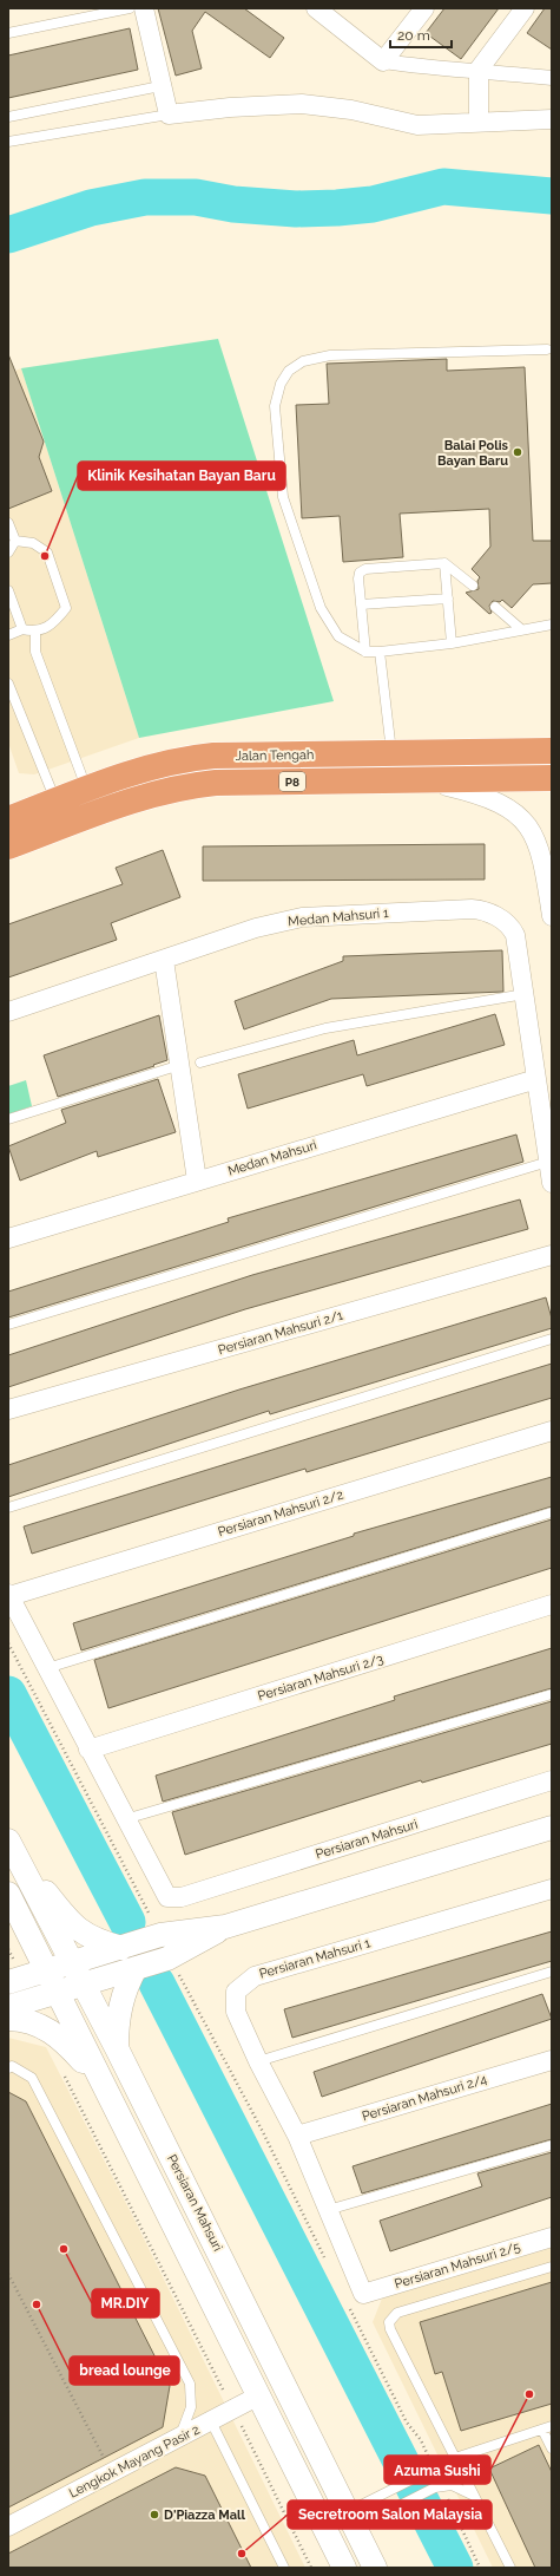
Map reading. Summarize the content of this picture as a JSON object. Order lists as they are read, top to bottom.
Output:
{
  "streets": {
    "main road": ["Jalan Tengah", "P8"],
    "street": [
      "Medan Mahsuri 1",
      "Medan Mahsuri",
      "Persiaran Mahsuri 2/1",
      "Persiaran Mahsuri 2/2",
      "Persiaran Mahsuri 2/3",
      "Persiaran Mahsuri",
      "Persiaran Mahsuri 1",
      "Persiaran Mahsuri 2/4",
      "Persiaran Mahsuri 2/5",
      "Lengkok Mayang Pasir 2"
    ]
  },
  "crossings": [
    ["Persiaran Mahsuri 1", "Persiaran Mahsuri 2/4"],
    ["Persiaran Mahsuri 1", "Persiaran Mahsuri 2/5"]
  ],
  "places": [
    "Balai Polis Bayan Baru",
    "Klinik Kesihatan Bayan Baru",
    "MR.DIY",
    "bread lounge",
    "Azuma Sushi",
    "D'Piazza Mall",
    "Secretroom Salon Malaysia"
  ],
  "scale_bar": "20 m"
}
